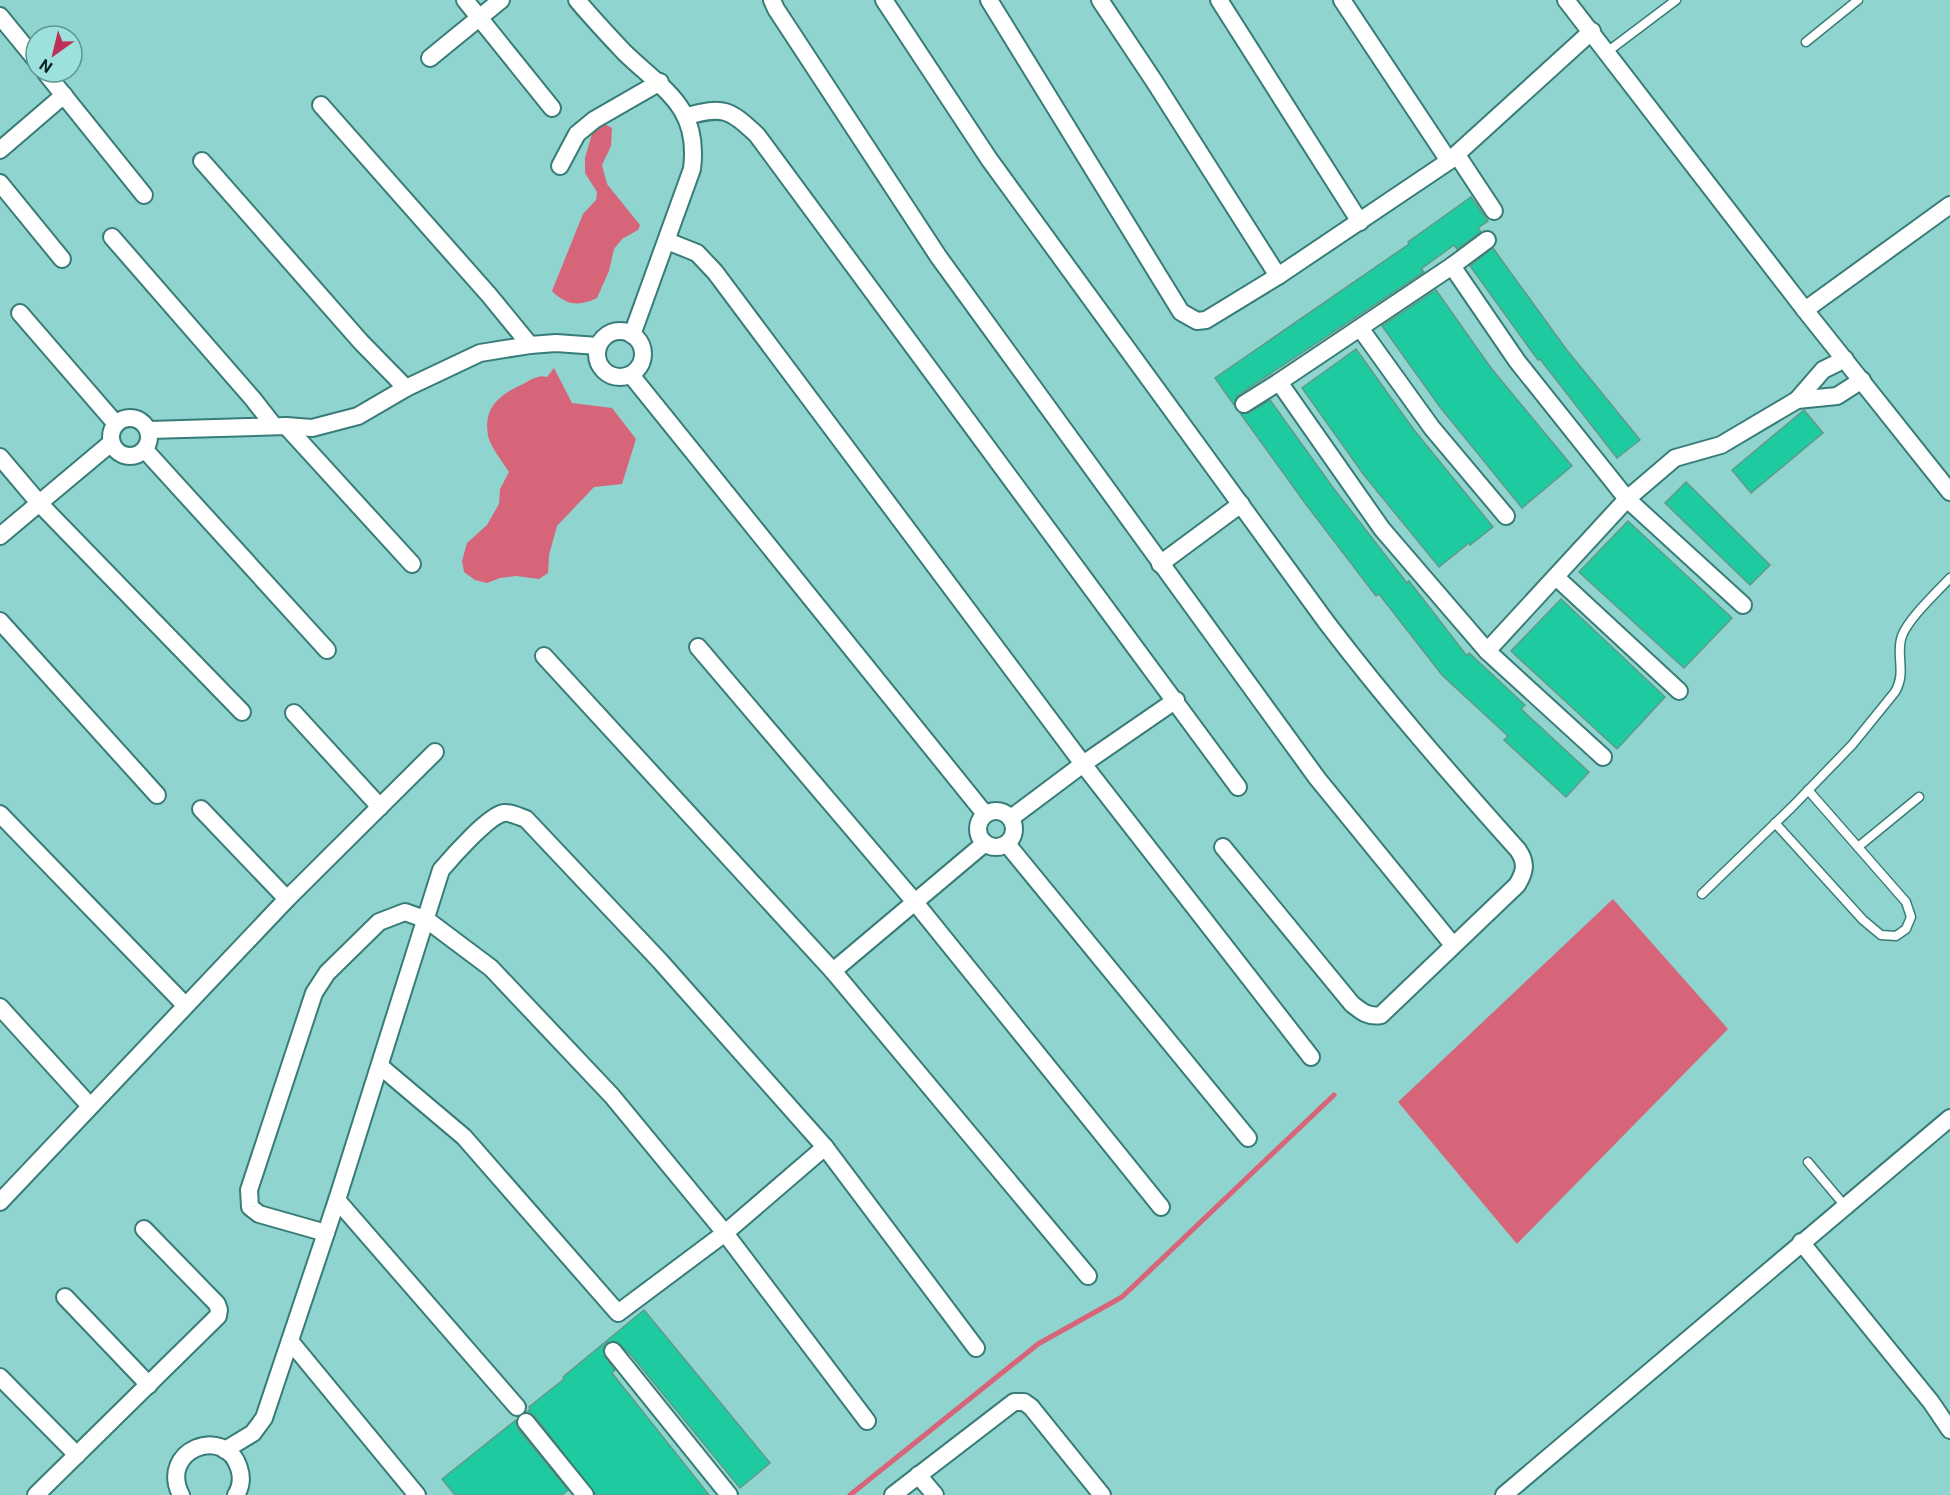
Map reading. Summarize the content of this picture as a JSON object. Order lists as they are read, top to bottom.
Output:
{
  "north": "bottom left"
}
